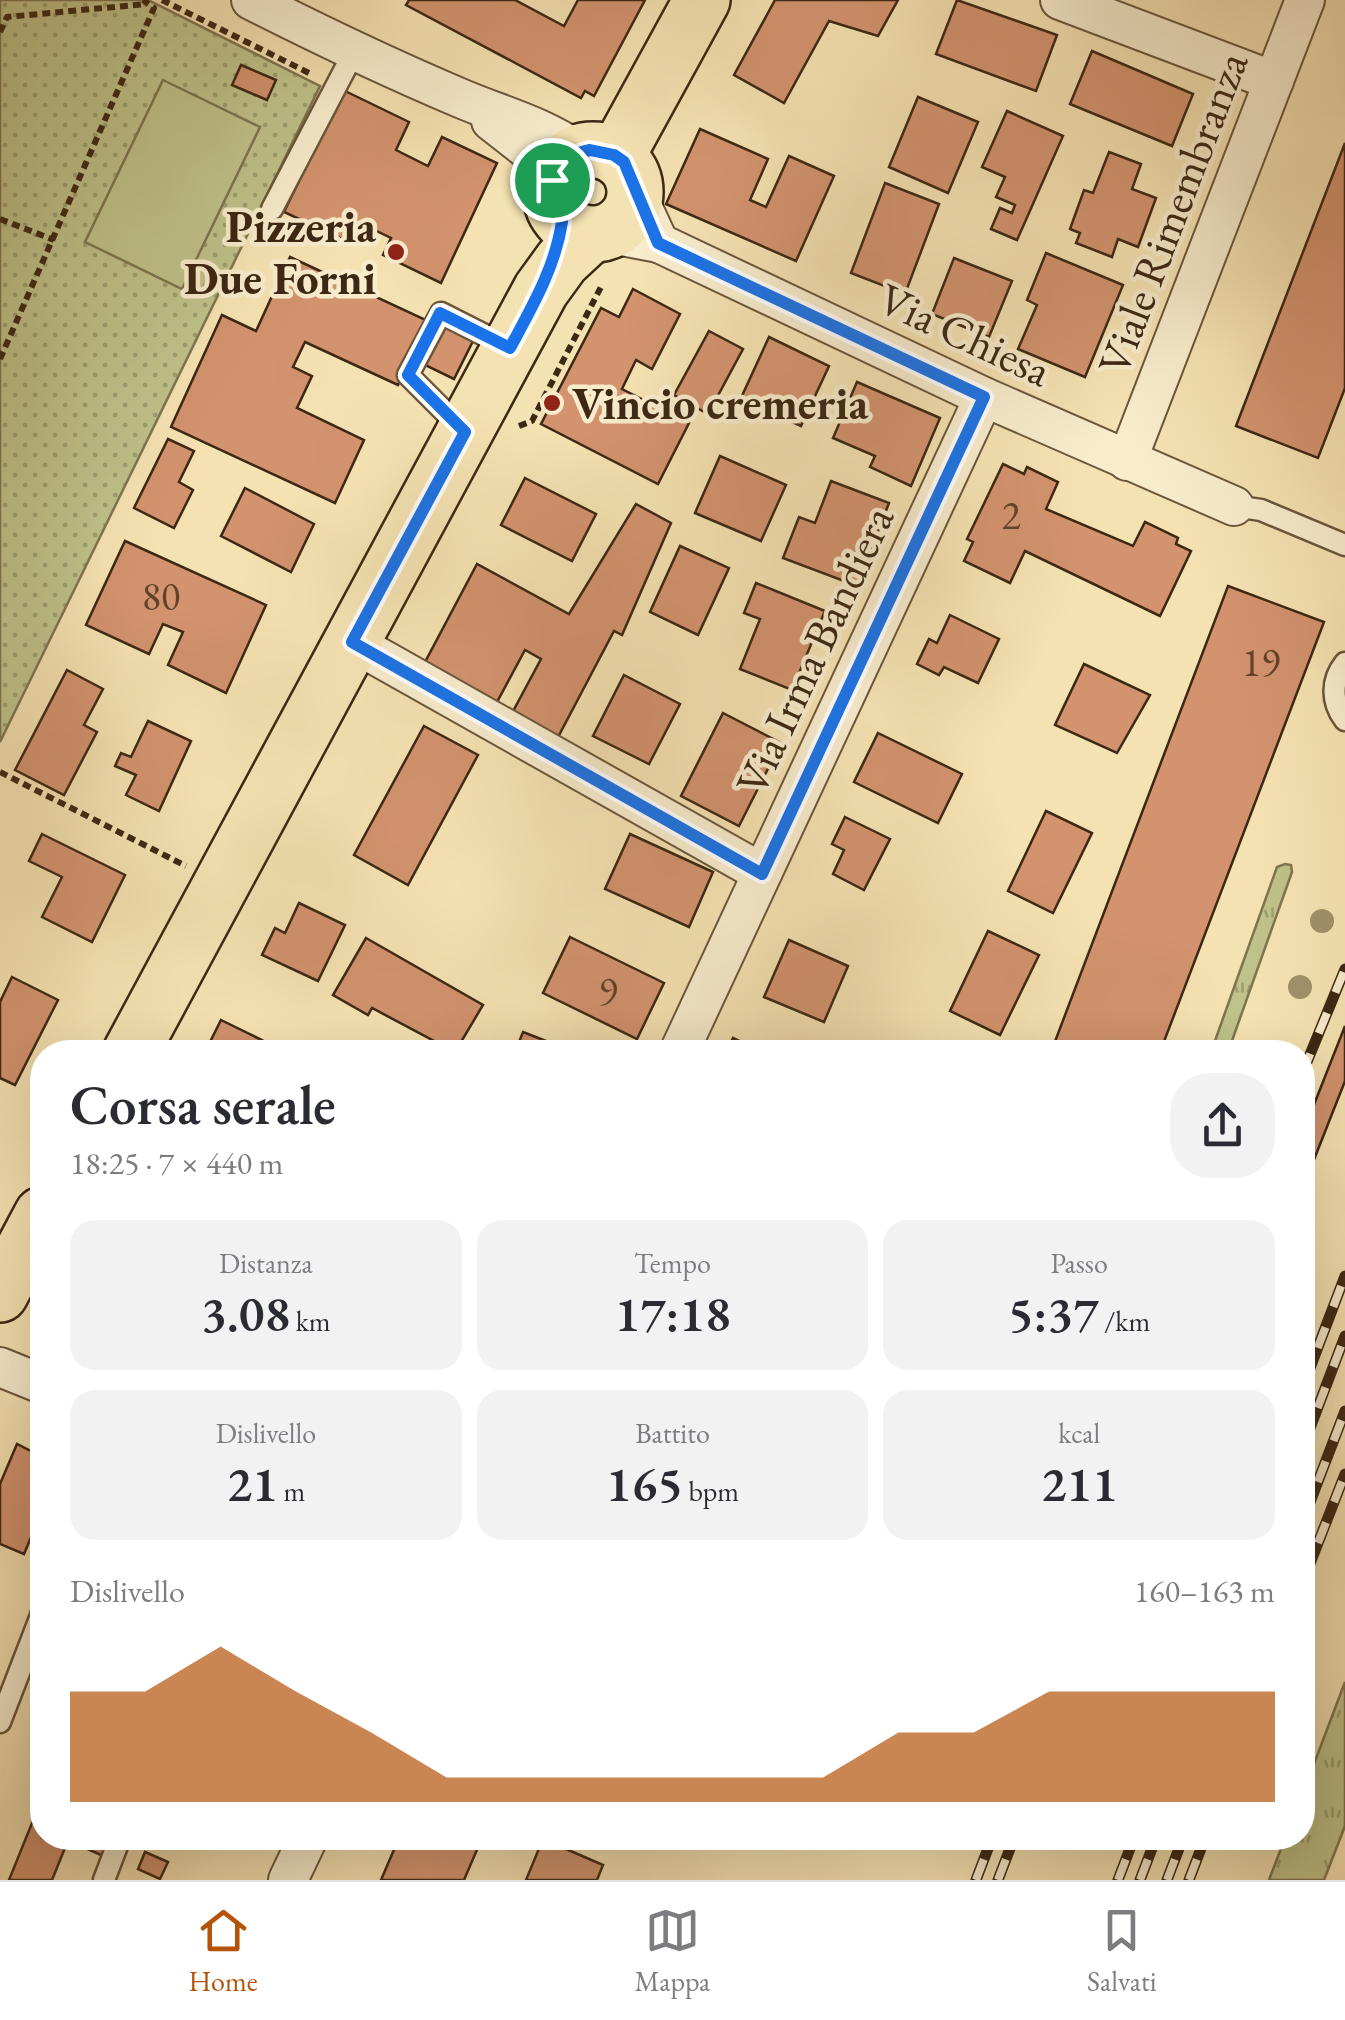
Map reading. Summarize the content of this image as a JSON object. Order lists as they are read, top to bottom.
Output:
{
  "streets": {
    "street": ["Viale Rimembranza", "Via Chiesa", "Via Irma Bandiera"]
  },
  "crossings": [
    ["Viale Rimembranza", "Via Chiesa"],
    ["Via Chiesa", "Via Irma Bandiera"]
  ],
  "places": ["Pizzeria Due Forni", "Vincio cremeria"],
  "house_numbers": [
    "2",
    "80",
    "19",
    "9"
  ],
  "page": {
    "heading": ["Corsa serale", "18:25 · 7 × 440 m"],
    "stats": [
      ["Distanza", "3.08 km"],
      ["Tempo", "17:18"],
      ["Passo", "5:37 /km"],
      ["Dislivello", "21 m"],
      ["Battito", "165 bpm"],
      ["kcal", "211"]
    ],
    "chart": ["Dislivello", "160–163 m"],
    "tabs": ["Home", "Mappa", "Salvati"]
  }
}
